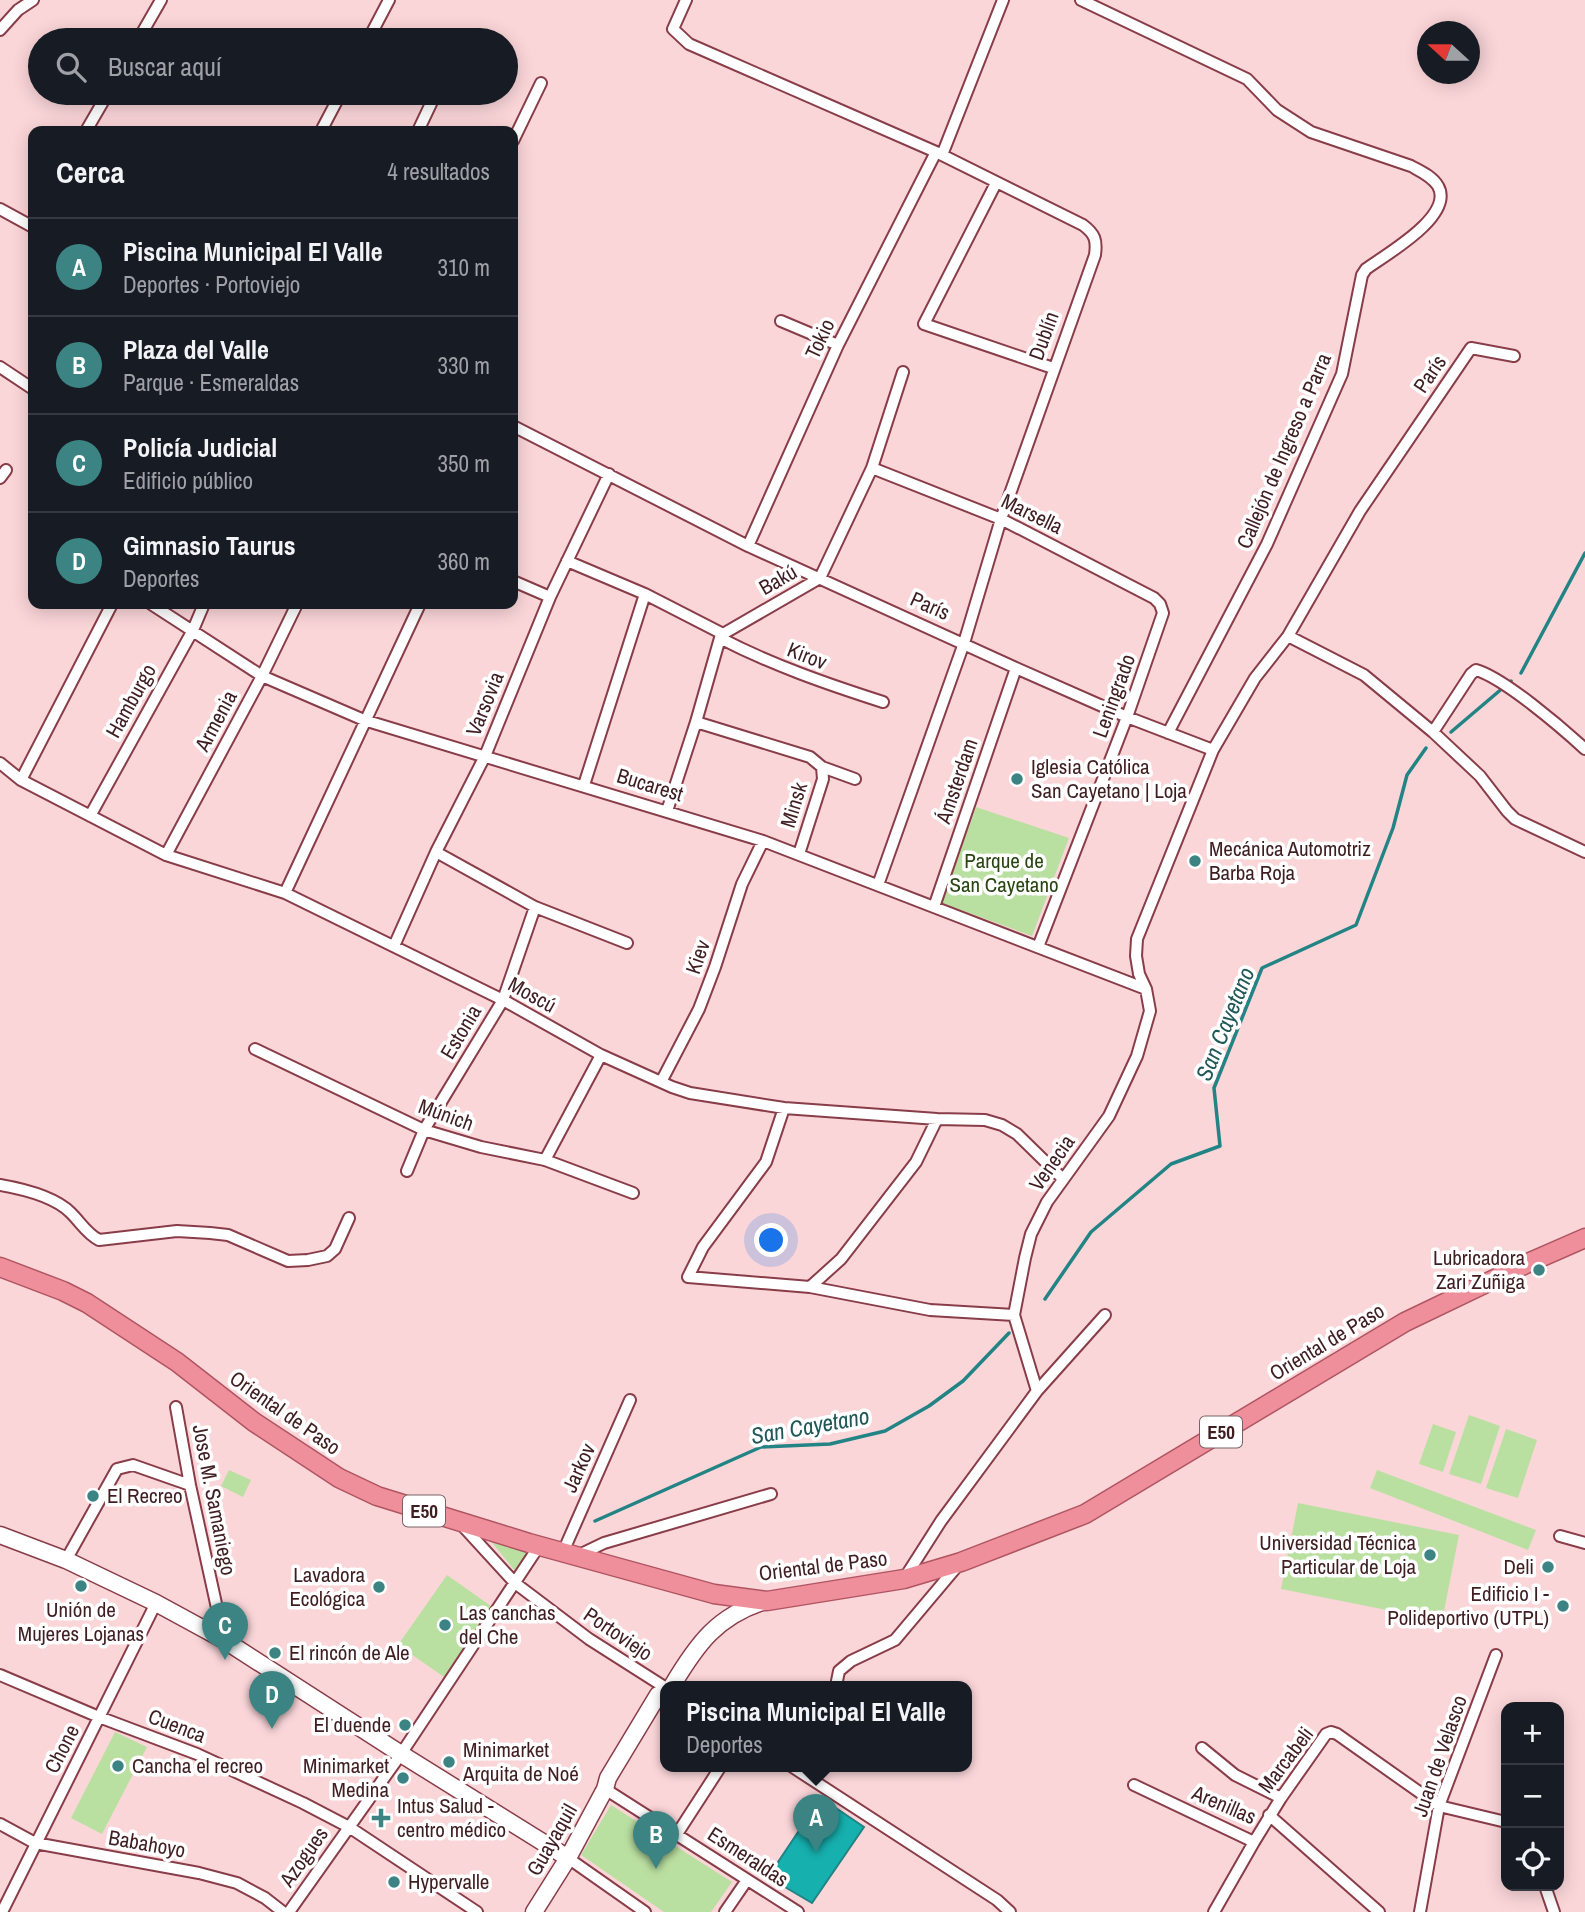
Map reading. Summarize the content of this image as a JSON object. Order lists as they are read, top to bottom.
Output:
{
  "streets": {
    "highway": ["Oriental de Paso", "E50"],
    "main road": ["Guayaquil"],
    "street": [
      "Dublín",
      "Tokio",
      "París",
      "Callejón de Ingreso a Parra",
      "Marsella",
      "Bakú",
      "Kirov",
      "Leningrado",
      "Hamburgo",
      "Varsovia",
      "Armenia",
      "Ámsterdam",
      "Bucarest",
      "Minsk",
      "Kiev",
      "Moscú",
      "Estonia",
      "Múnich",
      "Venecia",
      "Jarkov",
      "Jose M. Samaniego",
      "Portoviejo",
      "Cuenca",
      "Chone",
      "Juan de Velasco",
      "Marcabeli",
      "Arenillas",
      "Babahoyo",
      "Azogues",
      "Esmeraldas"
    ]
  },
  "crossings": [
    ["Dublín", "Tokio"],
    ["Dublín", "París"],
    ["Dublín", "Marsella"],
    ["Dublín", "Bucarest"],
    ["Tokio", "París"],
    ["París", "Callejón de Ingreso a Parra"],
    ["París", "Bakú"],
    ["París", "Leningrado"],
    ["París", "Varsovia"],
    ["París", "Ámsterdam"],
    ["París", "Venecia"],
    ["Marsella", "Bakú"],
    ["Marsella", "Leningrado"],
    ["Bakú", "Kirov"],
    ["Kirov", "Varsovia"],
    ["Leningrado", "Bucarest"],
    ["Hamburgo", "Bucarest"],
    ["Hamburgo", "Moscú"],
    ["Varsovia", "Bucarest"],
    ["Varsovia", "Moscú"],
    ["Armenia", "Bucarest"],
    ["Armenia", "Moscú"],
    ["Ámsterdam", "Bucarest"],
    ["Bucarest", "Minsk"],
    ["Bucarest", "Kiev"],
    ["Bucarest", "Venecia"],
    ["Kiev", "Moscú"],
    ["Moscú", "Estonia"],
    ["Moscú", "Venecia"],
    ["Estonia", "Múnich"],
    ["Oriental de Paso", "Jarkov"],
    ["Oriental de Paso", "Portoviejo"],
    ["Oriental de Paso", "Azogues"],
    ["Portoviejo", "Azogues"],
    ["Cuenca", "Chone"],
    ["Cuenca", "Azogues"],
    ["Chone", "Babahoyo"],
    ["Juan de Velasco", "Marcabeli"],
    ["Marcabeli", "Arenillas"],
    ["Guayaquil", "Esmeraldas"]
  ],
  "water": ["San Cayetano"],
  "parks": ["Parque de San Cayetano"],
  "places": {
    "other": [
      "Iglesia Católica San Cayetano | Loja",
      "Mecánica Automotriz Barba Roja",
      "Lubricadora Zari Zuñiga",
      "El Recreo",
      "Universidad Técnica Particular de Loja",
      "Deli",
      "Unión de Mujeres Lojanas",
      "Lavadora Ecológica",
      "Edificio I - Polideportivo (UTPL)",
      "Las canchas del Che",
      "El rincón de Ale",
      "El duende",
      "Minimarket Arquita de Noé",
      "Cancha el recreo",
      "Minimarket Medina",
      "Hypervalle"
    ],
    "health": ["Intus Salud - centro médico"]
  },
  "north": "left",
  "page": {
    "search": "Buscar aquí",
    "heading": ["Cerca", "4 resultados"],
    "list": [
      {
        "mark": "A",
        "name": "Piscina Municipal El Valle",
        "note": "Deportes · Portoviejo",
        "value": "310 m"
      },
      {
        "mark": "B",
        "name": "Plaza del Valle",
        "note": "Parque · Esmeraldas",
        "value": "330 m"
      },
      {
        "mark": "C",
        "name": "Policía Judicial",
        "note": "Edificio público",
        "value": "350 m"
      },
      {
        "mark": "D",
        "name": "Gimnasio Taurus",
        "note": "Deportes",
        "value": "360 m"
      }
    ],
    "pins": [
      "C",
      "D",
      "A",
      "B"
    ],
    "popup": ["Piscina Municipal El Valle", "Deportes"],
    "map_buttons": ["+", "−"]
  }
}
